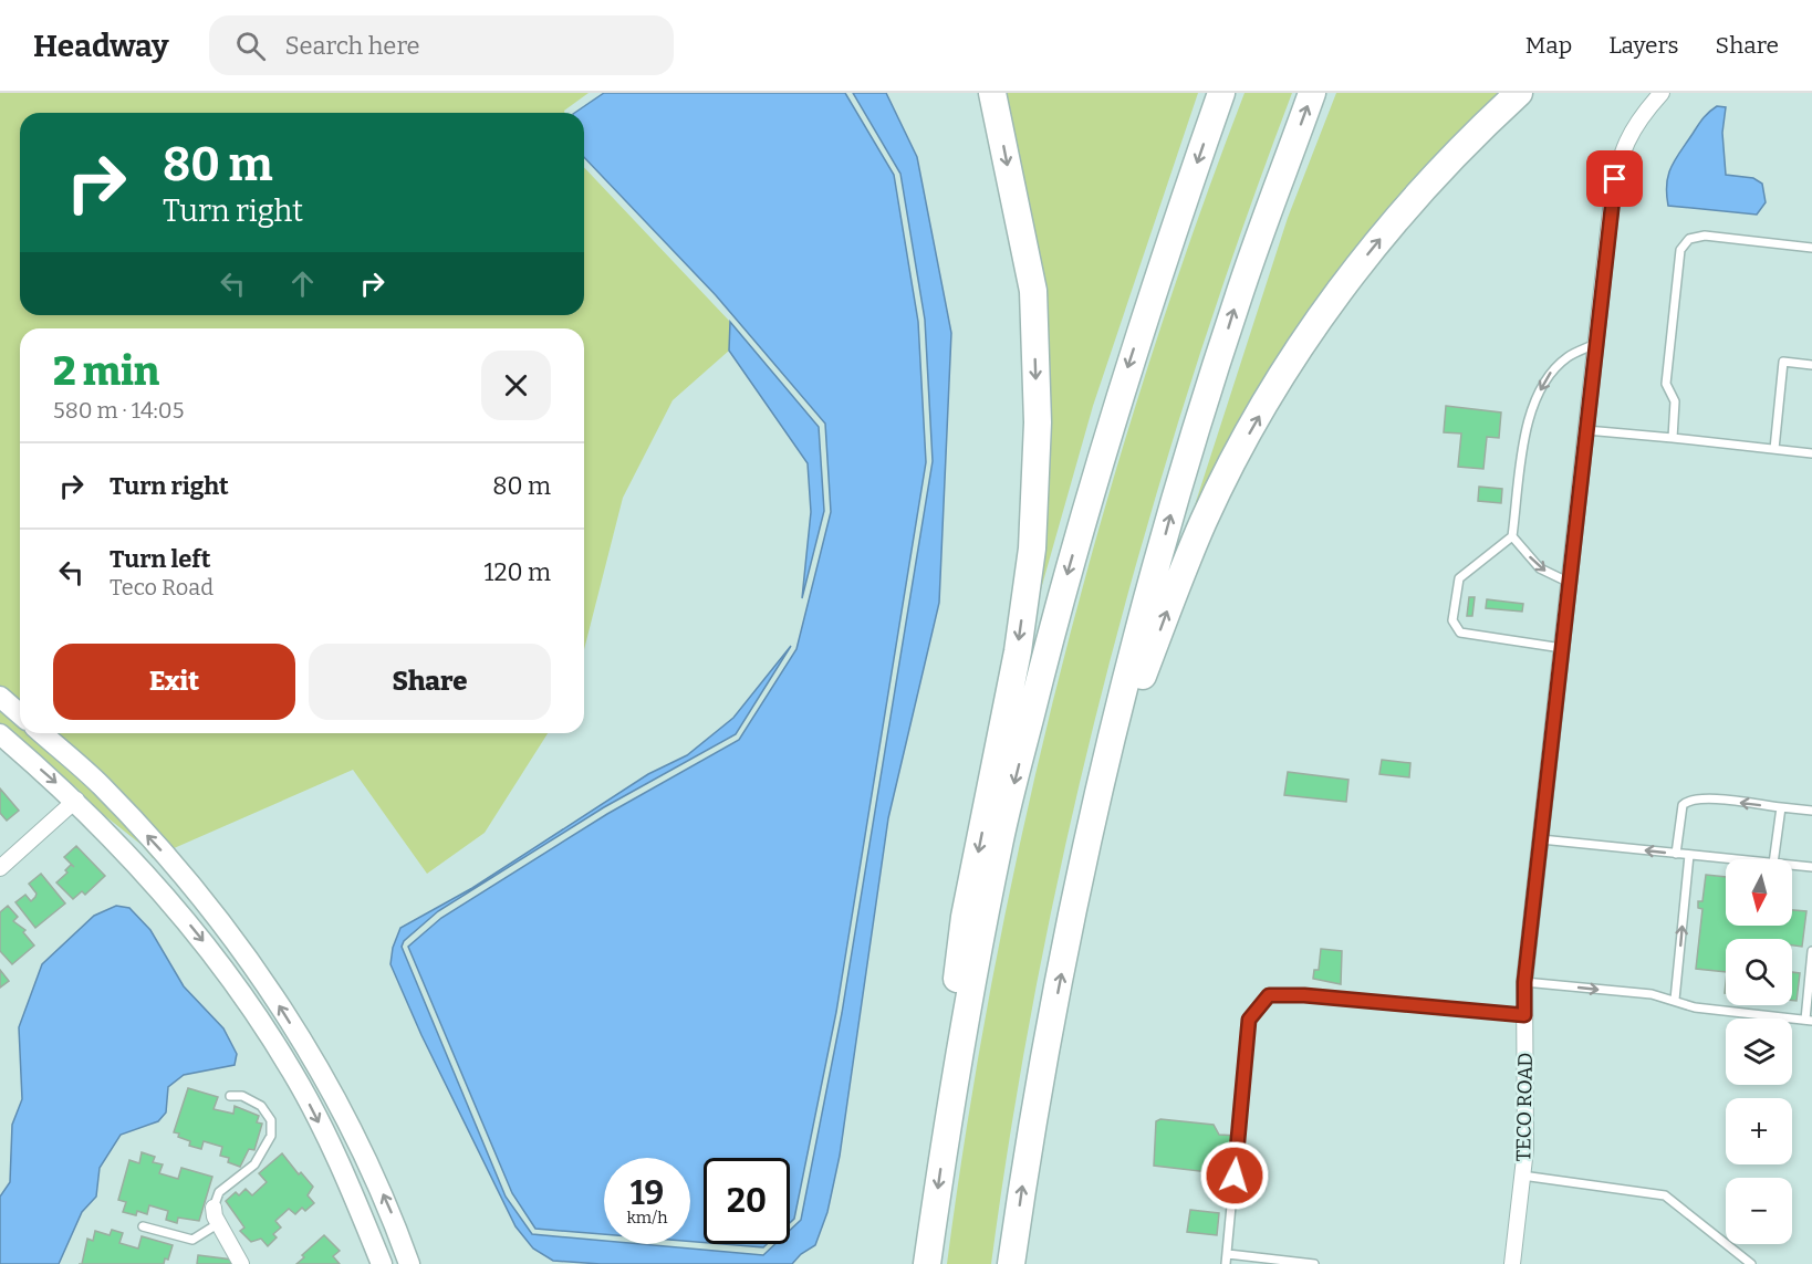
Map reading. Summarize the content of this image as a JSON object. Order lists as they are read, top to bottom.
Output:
{
  "streets": {
    "street": ["TECO ROAD"]
  },
  "north": "bottom",
  "page": {
    "header": "Headway",
    "search": "Search here",
    "nav": ["Map", "Layers", "Share"],
    "turn": ["80 m", "Turn right"],
    "heading": ["2 min", "580 m · 14:05"],
    "list": [
      {
        "name": "Turn right",
        "value": "80 m"
      },
      {
        "name": "Turn left",
        "note": "Teco Road",
        "value": "120 m"
      }
    ],
    "buttons": ["Exit", "Share"],
    "map_buttons": ["+", "−"],
    "speed": "19 km/h",
    "limit": "20"
  }
}
